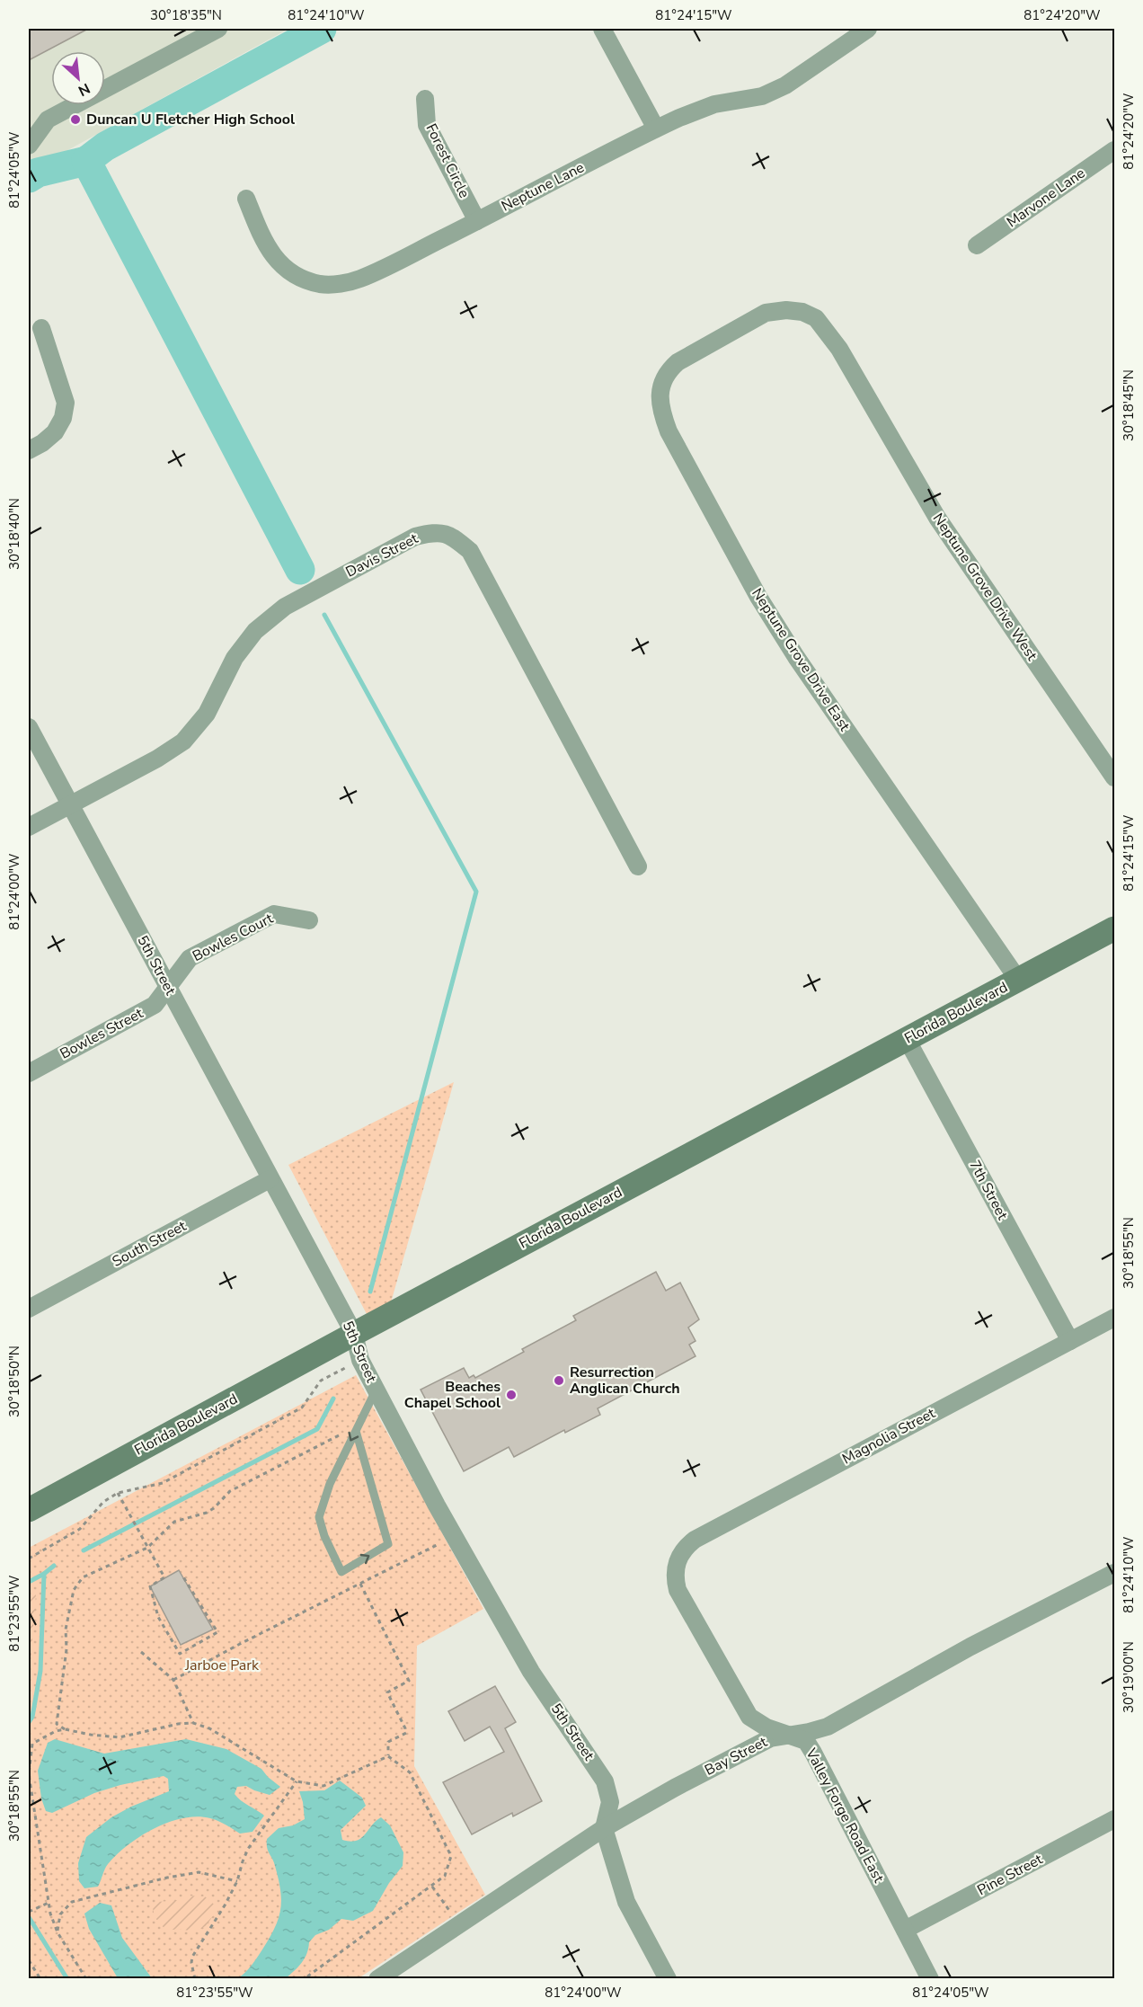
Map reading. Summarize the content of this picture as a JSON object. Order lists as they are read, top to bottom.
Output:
{
  "streets": {
    "street": [
      "Forest Circle",
      "Neptune Lane",
      "Marvone Lane",
      "Davis Street",
      "Neptune Grove Drive West",
      "Neptune Grove Drive East",
      "Bowles Court",
      "5th Street",
      "Florida Boulevard",
      "Bowles Street",
      "7th Street",
      "South Street",
      "Magnolia Street",
      "Bay Street",
      "Valley Forge Road East",
      "Pine Street"
    ]
  },
  "crossings": [
    ["Forest Circle", "Neptune Lane"],
    ["Davis Street", "5th Street"],
    ["Neptune Grove Drive West", "Neptune Grove Drive East"],
    ["Neptune Grove Drive East", "Florida Boulevard"],
    ["Bowles Court", "5th Street"],
    ["Bowles Court", "Bowles Street"],
    ["5th Street", "Florida Boulevard"],
    ["5th Street", "Bowles Street"],
    ["5th Street", "South Street"],
    ["5th Street", "Bay Street"],
    ["Florida Boulevard", "7th Street"],
    ["7th Street", "Magnolia Street"],
    ["Magnolia Street", "Valley Forge Road East"],
    ["Bay Street", "Valley Forge Road East"],
    ["Valley Forge Road East", "Pine Street"]
  ],
  "parks": ["Jarboe Park"],
  "places": ["Duncan U Fletcher High School", "Resurrection Anglican Church", "Beaches Chapel School"],
  "north": "bottom right",
  "coordinates": [
    "30°18'35\"N",
    "81°24'10\"W",
    "81°24'15\"W",
    "81°24'20\"W",
    "81°24'05\"W",
    "30°18'45\"N",
    "30°18'40\"N",
    "81°24'00\"W",
    "30°18'55\"N",
    "30°18'50\"N",
    "81°23'55\"W",
    "30°19'00\"N"
  ]
}
